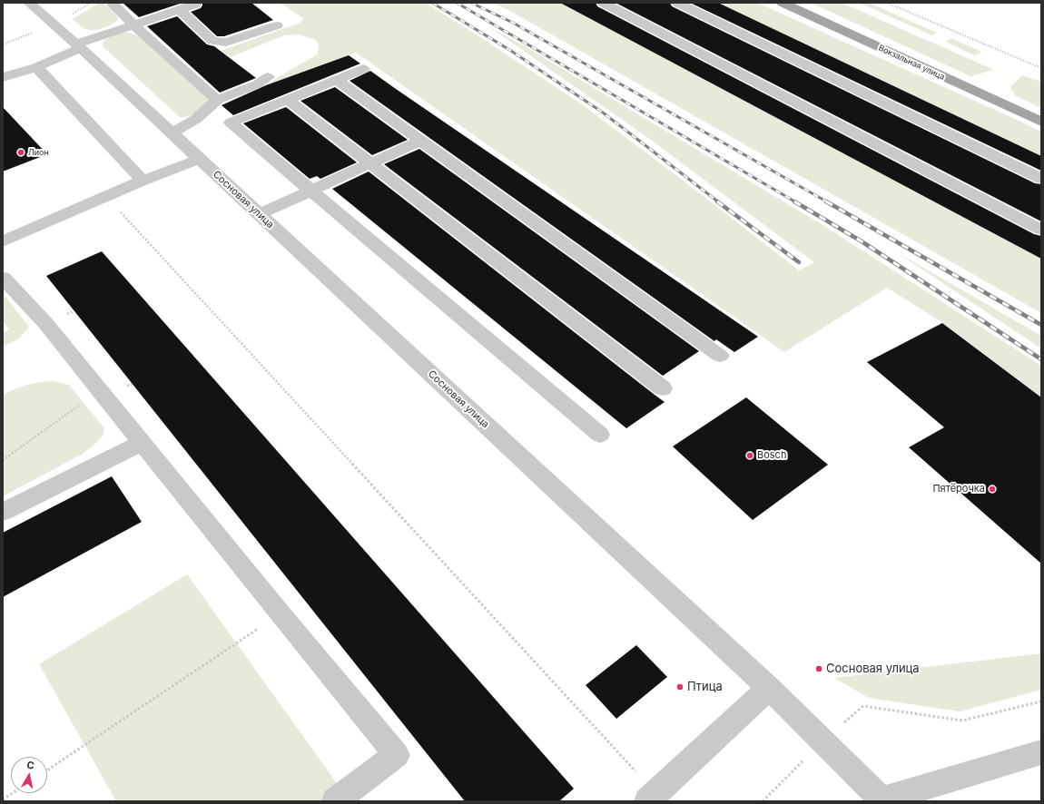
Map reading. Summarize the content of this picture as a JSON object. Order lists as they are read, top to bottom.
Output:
{
  "streets": {
    "main road": ["Вокзальная улица"],
    "street": ["Сосновая улица"]
  },
  "places": [
    "Лион",
    "Bosch",
    "Пятёрочка",
    "Сосновая улица",
    "Птица"
  ],
  "north": "top"
}
